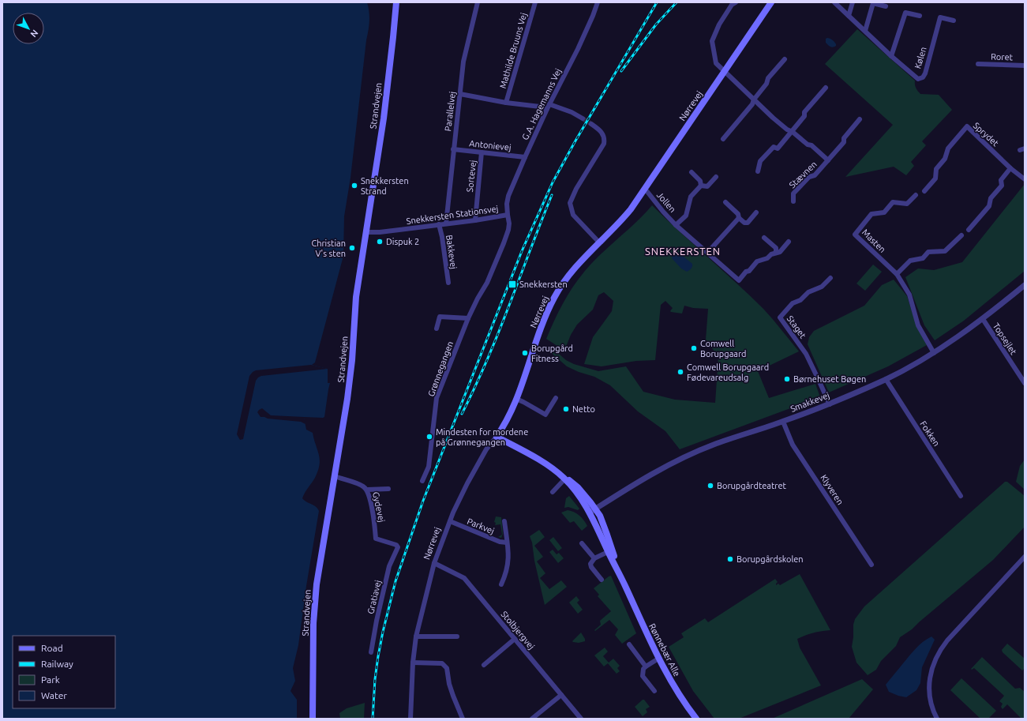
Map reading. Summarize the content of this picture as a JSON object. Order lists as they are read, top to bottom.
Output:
{
  "streets": {
    "main road": ["Strandvejen", "Nørrevej", "Rønnebær Alle"],
    "street": [
      "Mathilde Bruuns Vej",
      "Roret",
      "Kølen",
      "G.A. Hagemanns Vej",
      "Parallelvej",
      "Sprydet",
      "Antonievej",
      "Stævnen",
      "Sortevej",
      "Jollen",
      "Snekkersten Stationsvej",
      "Masten",
      "Bakkevej",
      "Staget",
      "Topsejlet",
      "Grønnegangen",
      "Smakkevej",
      "Fokken",
      "Klyveren",
      "Gydevej",
      "Parkvej",
      "Gratiavej",
      "Stolbjergvej"
    ]
  },
  "crossings": [
    ["G.A. Hagemanns Vej", "Antonievej"],
    ["G.A. Hagemanns Vej", "Snekkersten Stationsvej"],
    ["Strandvejen", "Snekkersten Stationsvej"],
    ["Strandvejen", "Gydevej"],
    ["Nørrevej", "Stævnen"],
    ["Nørrevej", "Jollen"],
    ["Nørrevej", "Parkvej"],
    ["Nørrevej", "Stolbjergvej"],
    ["Nørrevej", "Rønnebær Alle"],
    ["Parallelvej", "Antonievej"],
    ["Parallelvej", "Snekkersten Stationsvej"],
    ["Antonievej", "Sortevej"],
    ["Sortevej", "Snekkersten Stationsvej"],
    ["Snekkersten Stationsvej", "Bakkevej"],
    ["Snekkersten Stationsvej", "Grønnegangen"],
    ["Masten", "Smakkevej"],
    ["Staget", "Smakkevej"],
    ["Topsejlet", "Smakkevej"],
    ["Smakkevej", "Fokken"],
    ["Smakkevej", "Klyveren"],
    ["Smakkevej", "Rønnebær Alle"],
    ["Gydevej", "Gratiavej"]
  ],
  "districts": ["SNEKKERSTEN"],
  "places": {
    "other": [
      "Snekkersten Strand",
      "Dispuk 2",
      "Christian V's sten",
      "Comwell Borupgaard",
      "Borupgård Fitness",
      "Comwell Borupgaard Fødevareudsalg",
      "Børnehuset Bøgen",
      "Netto",
      "Mindesten for mordene på Grønnegangen",
      "Borupgårdteatret",
      "Borupgårdskolen"
    ],
    "transit": ["Snekkersten"]
  },
  "legend": [
    "Road",
    "Railway",
    "Park",
    "Water"
  ],
  "north": "bottom right"
}
